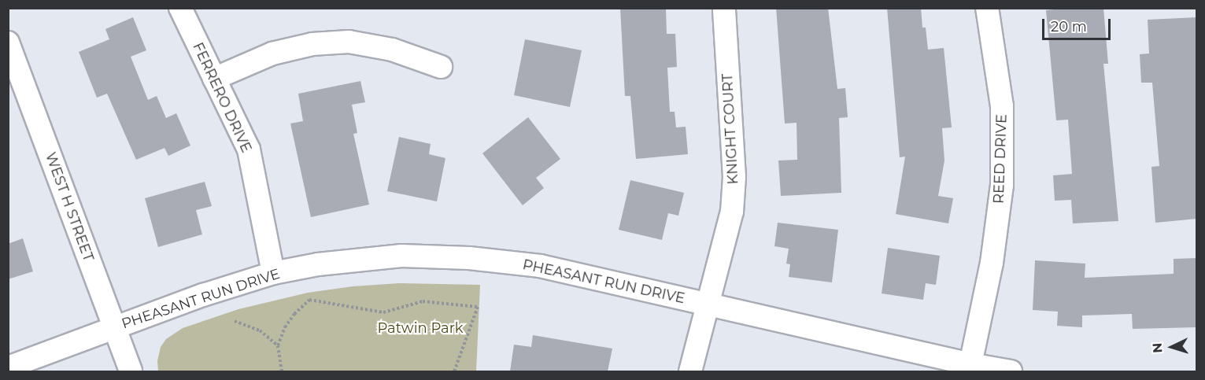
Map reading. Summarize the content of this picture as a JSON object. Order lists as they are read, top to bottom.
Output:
{
  "streets": {
    "street": [
      "FERRERO DRIVE",
      "KNIGHT COURT",
      "REED DRIVE",
      "WEST H STREET",
      "PHEASANT RUN DRIVE"
    ]
  },
  "crossings": [
    ["FERRERO DRIVE", "PHEASANT RUN DRIVE"],
    ["KNIGHT COURT", "PHEASANT RUN DRIVE"],
    ["REED DRIVE", "PHEASANT RUN DRIVE"],
    ["WEST H STREET", "PHEASANT RUN DRIVE"]
  ],
  "parks": ["Patwin Park"],
  "scale_bar": "20 m",
  "north": "left"
}
